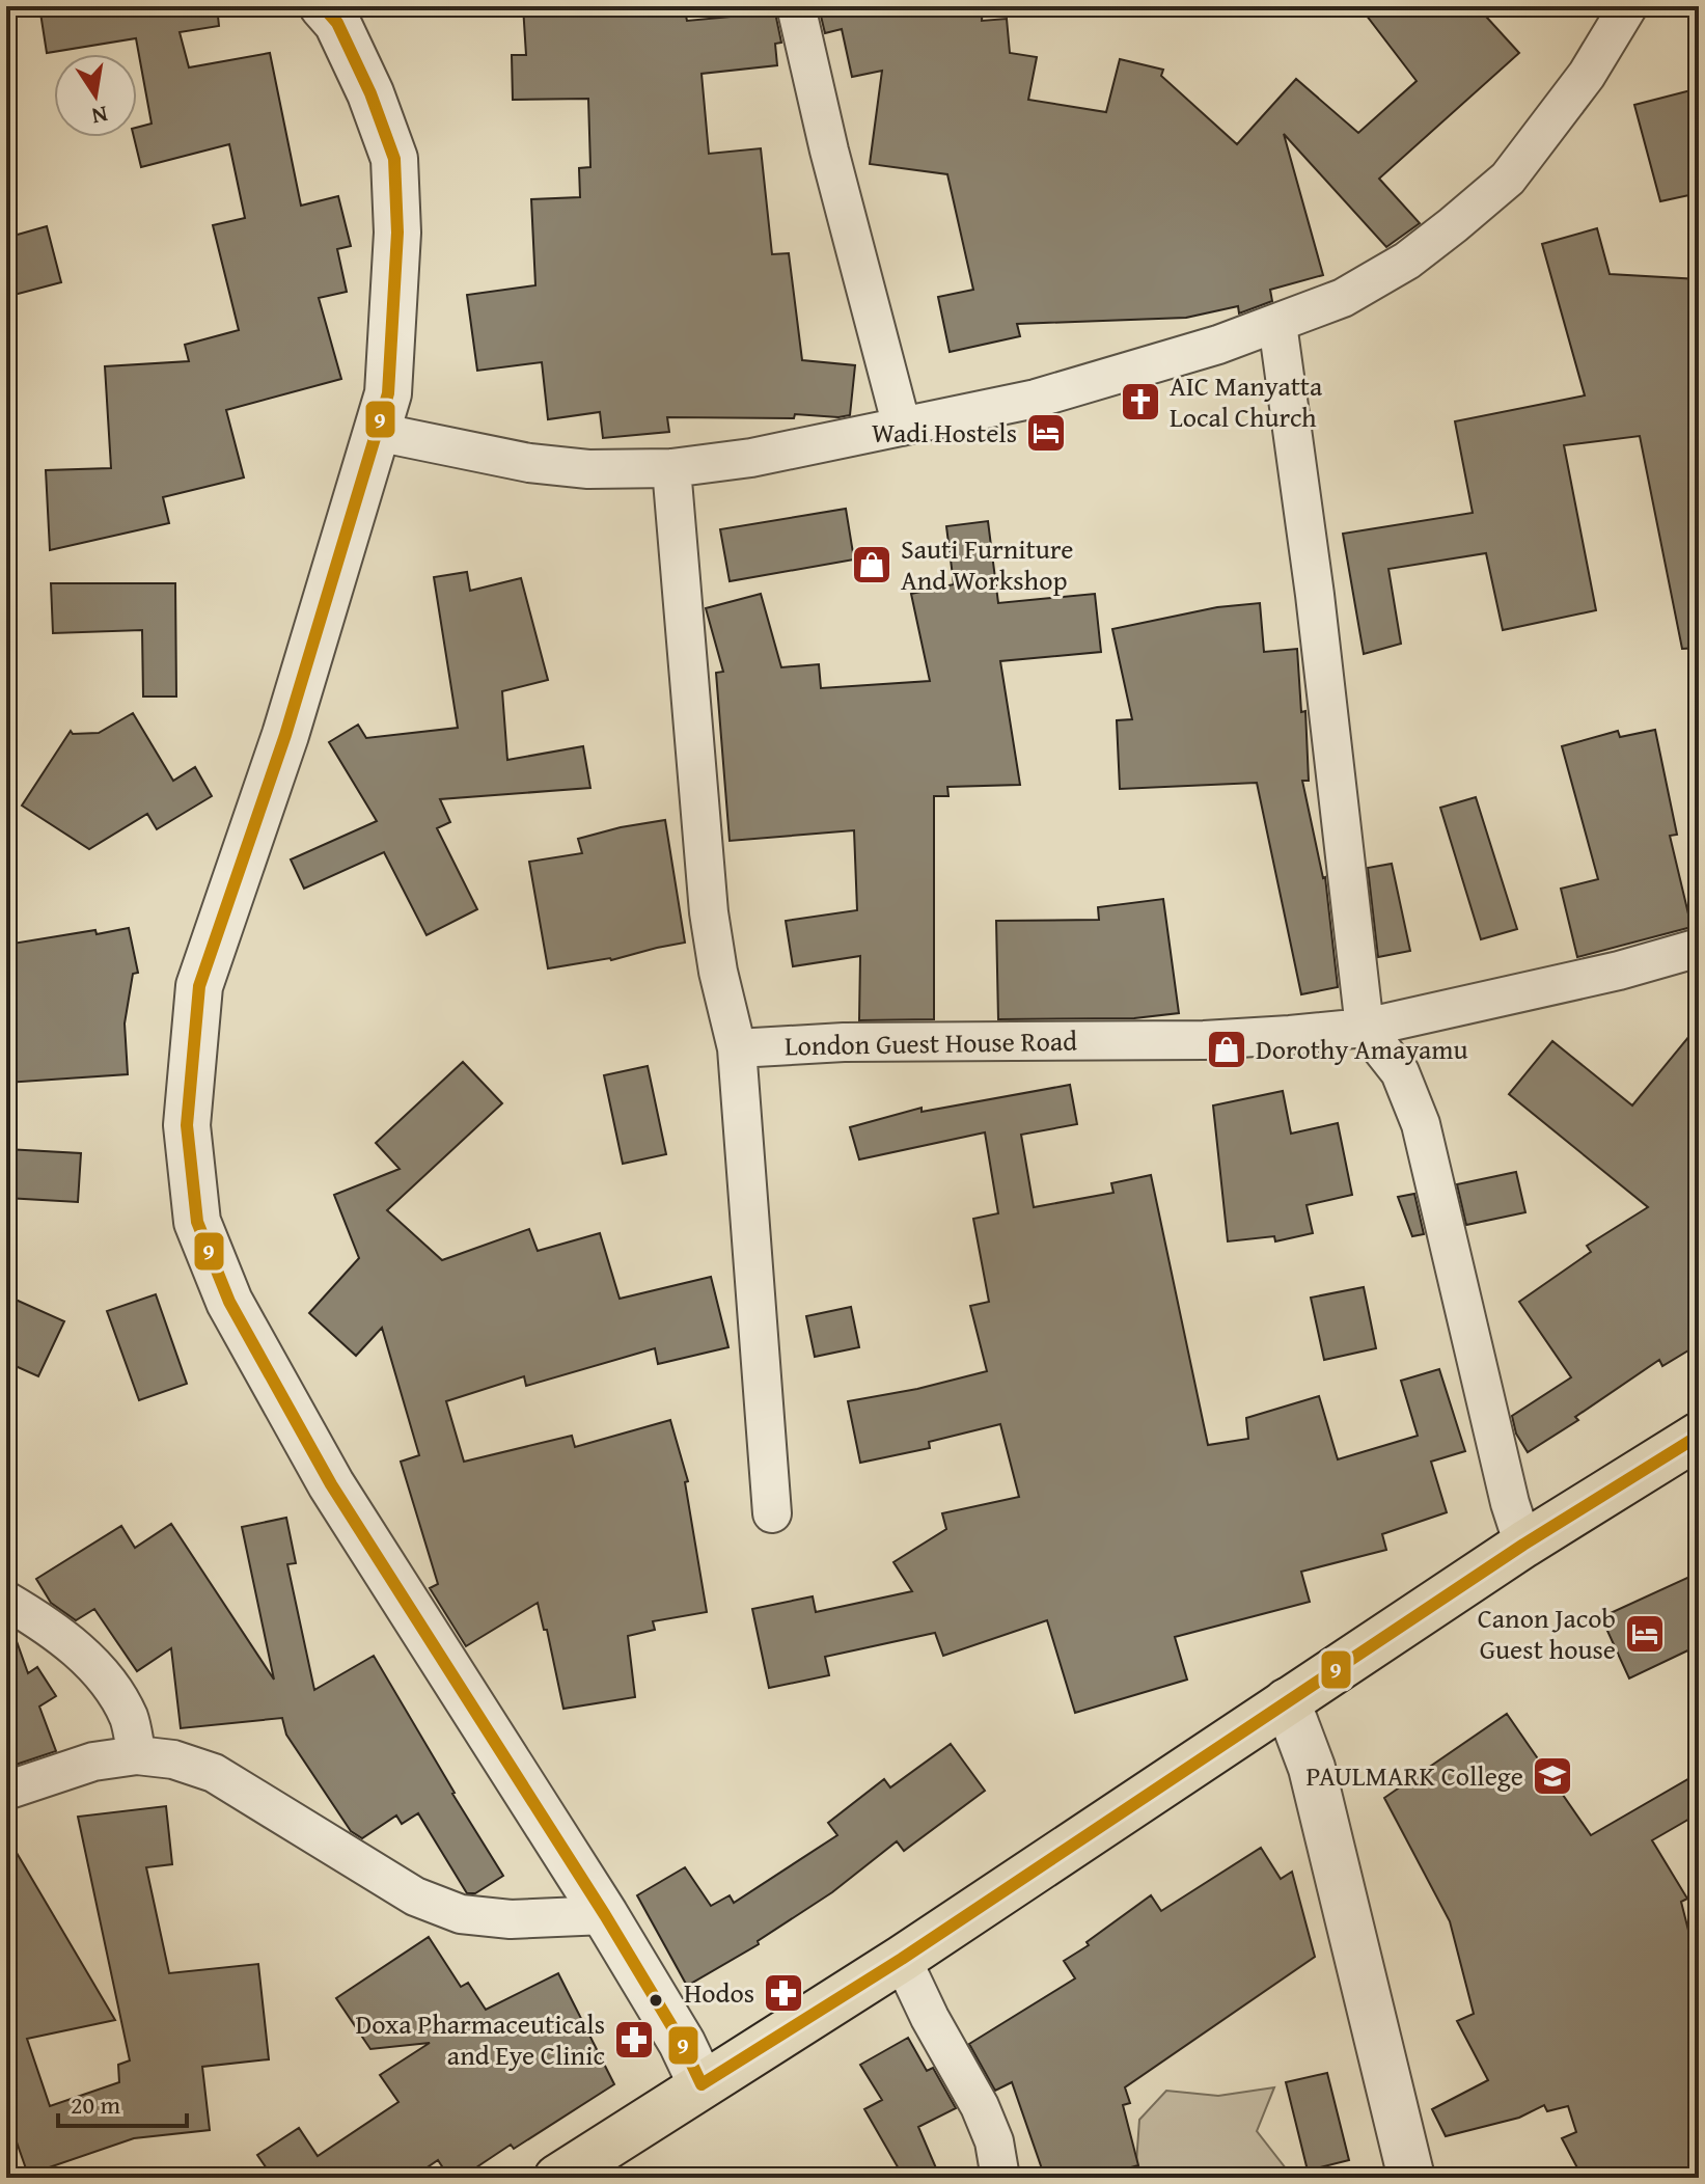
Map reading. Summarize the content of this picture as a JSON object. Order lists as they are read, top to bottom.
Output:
{
  "streets": {
    "street": ["London Guest House Road"]
  },
  "places": {
    "church": ["AIC Manyatta Local Church"],
    "hotel": ["Wadi Hostels", "Canon Jacob Guest house"],
    "shop": ["Sauti Furniture And Workshop", "Dorothy Amayamu"],
    "school or university": ["PAULMARK College"],
    "pharmacy": ["Hodos", "Doxa Pharmaceuticals and Eye Clinic"]
  },
  "lines": ["transit line 9"],
  "scale_bar": "20 m",
  "north": "bottom"
}
